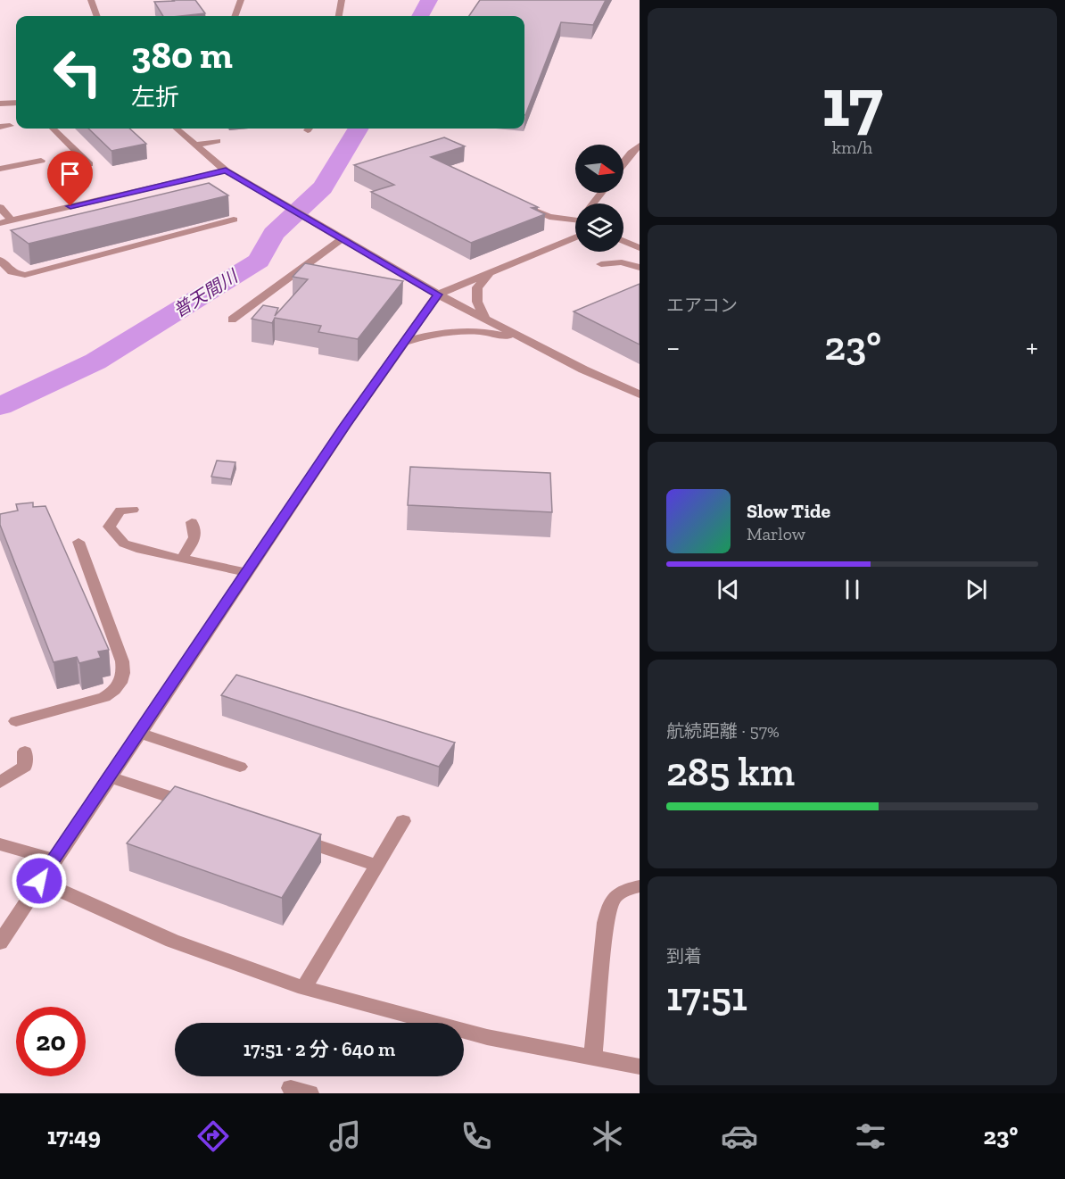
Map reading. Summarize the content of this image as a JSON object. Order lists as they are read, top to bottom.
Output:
{
  "water": ["普天間川"],
  "north": "right",
  "page": {
    "tile": [
      ["17", "km/h"],
      "エアコン",
      ["航続距離 · 57%", "285 km"],
      ["到着", "17:51"]
    ],
    "turn": ["380 m", "左折"],
    "heat": ["−", "23°", "+"],
    "song": ["Slow Tide", "Marlow"],
    "limit": "20",
    "trip": "17:51 · 2 分 · 640 m",
    "tabs": ["17:49", "23°"]
  }
}
